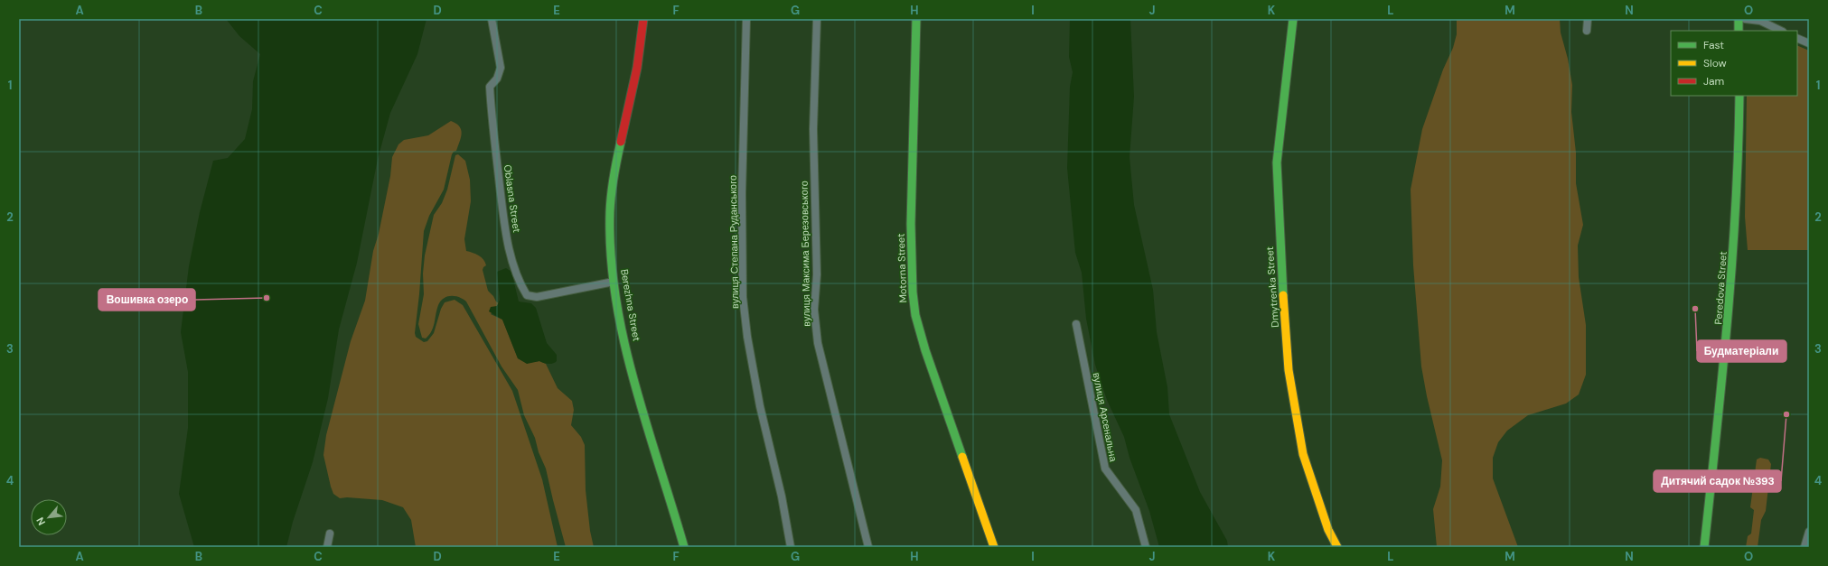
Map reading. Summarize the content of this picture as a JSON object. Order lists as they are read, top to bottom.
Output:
{
  "streets": {
    "street": [
      "Oblasna Street",
      "вулиця Степана Руданського",
      "вулиця Максима Березовського",
      "Motorna Street",
      "Dmytrenka Street",
      "Peredova Street",
      "Berezhna Street",
      "вулиця Арсенальна"
    ]
  },
  "crossings": [
    ["Oblasna Street", "Berezhna Street"]
  ],
  "places": ["Вошивка озеро", "Будматеріали", "Дитячий садок №393"],
  "legend": ["Fast", "Slow", "Jam"],
  "north": "bottom left",
  "grid": {
    "columns": [
      "A",
      "B",
      "C",
      "D",
      "E",
      "F",
      "G",
      "H",
      "I",
      "J",
      "K",
      "L",
      "M",
      "N",
      "O"
    ],
    "rows": [
      "1",
      "2",
      "3",
      "4"
    ]
  }
}
